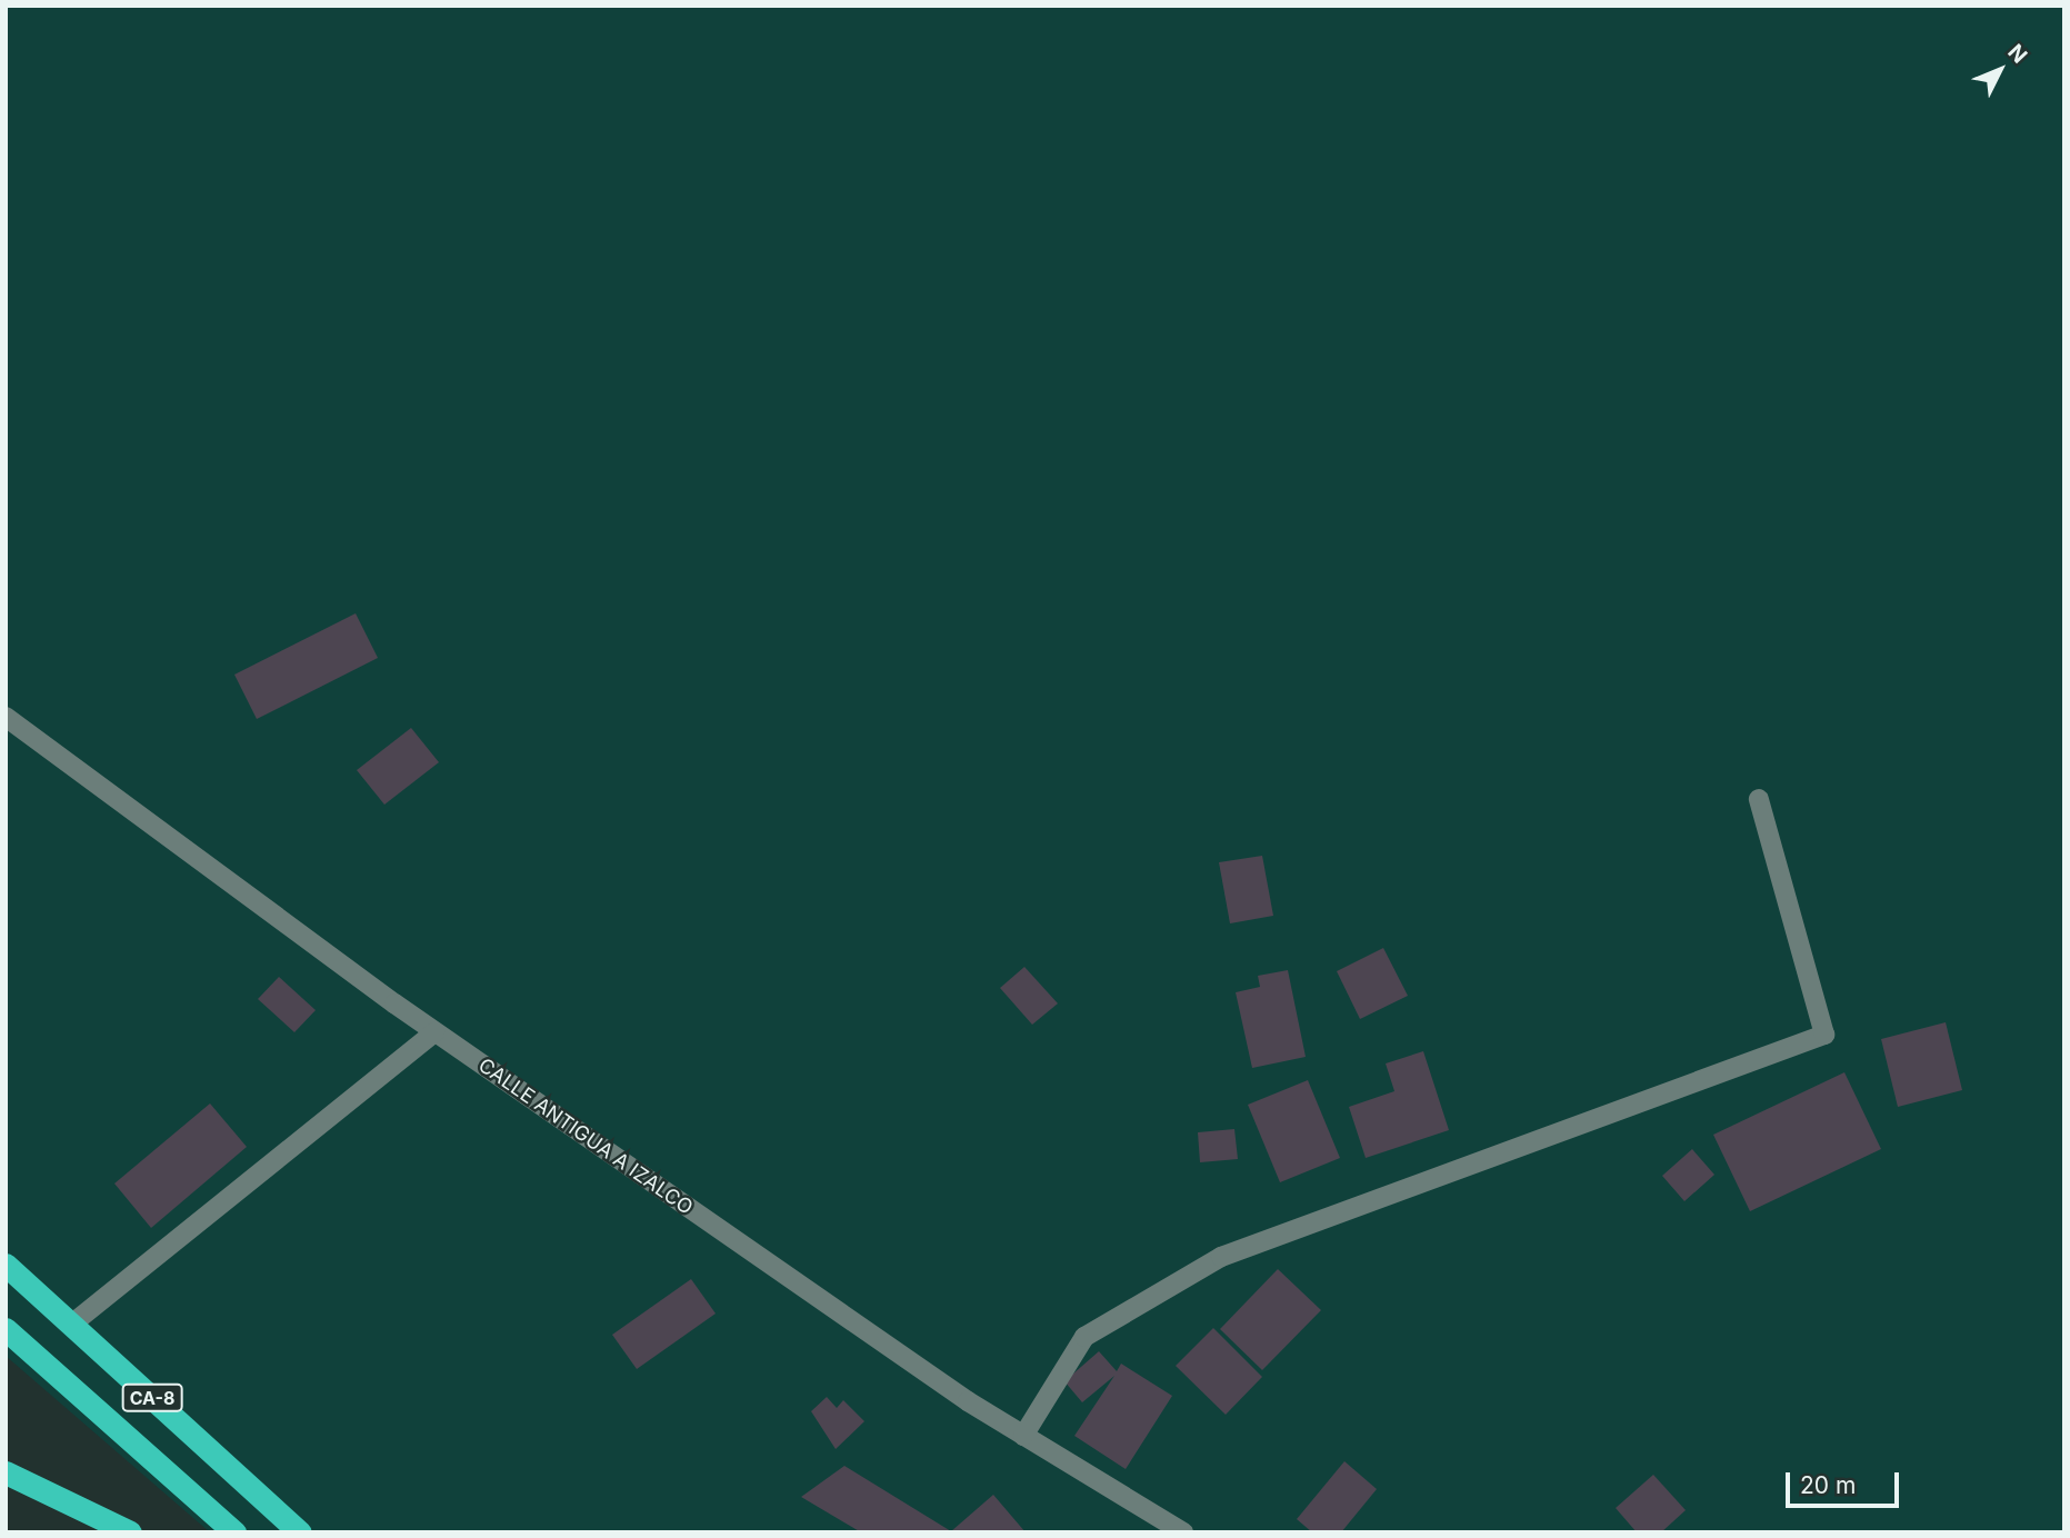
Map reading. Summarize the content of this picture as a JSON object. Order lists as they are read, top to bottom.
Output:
{
  "streets": {
    "highway": ["CA-8"],
    "street": ["CALLE ANTIGUA A IZALCO"]
  },
  "scale_bar": "20 m",
  "north": "top right"
}
